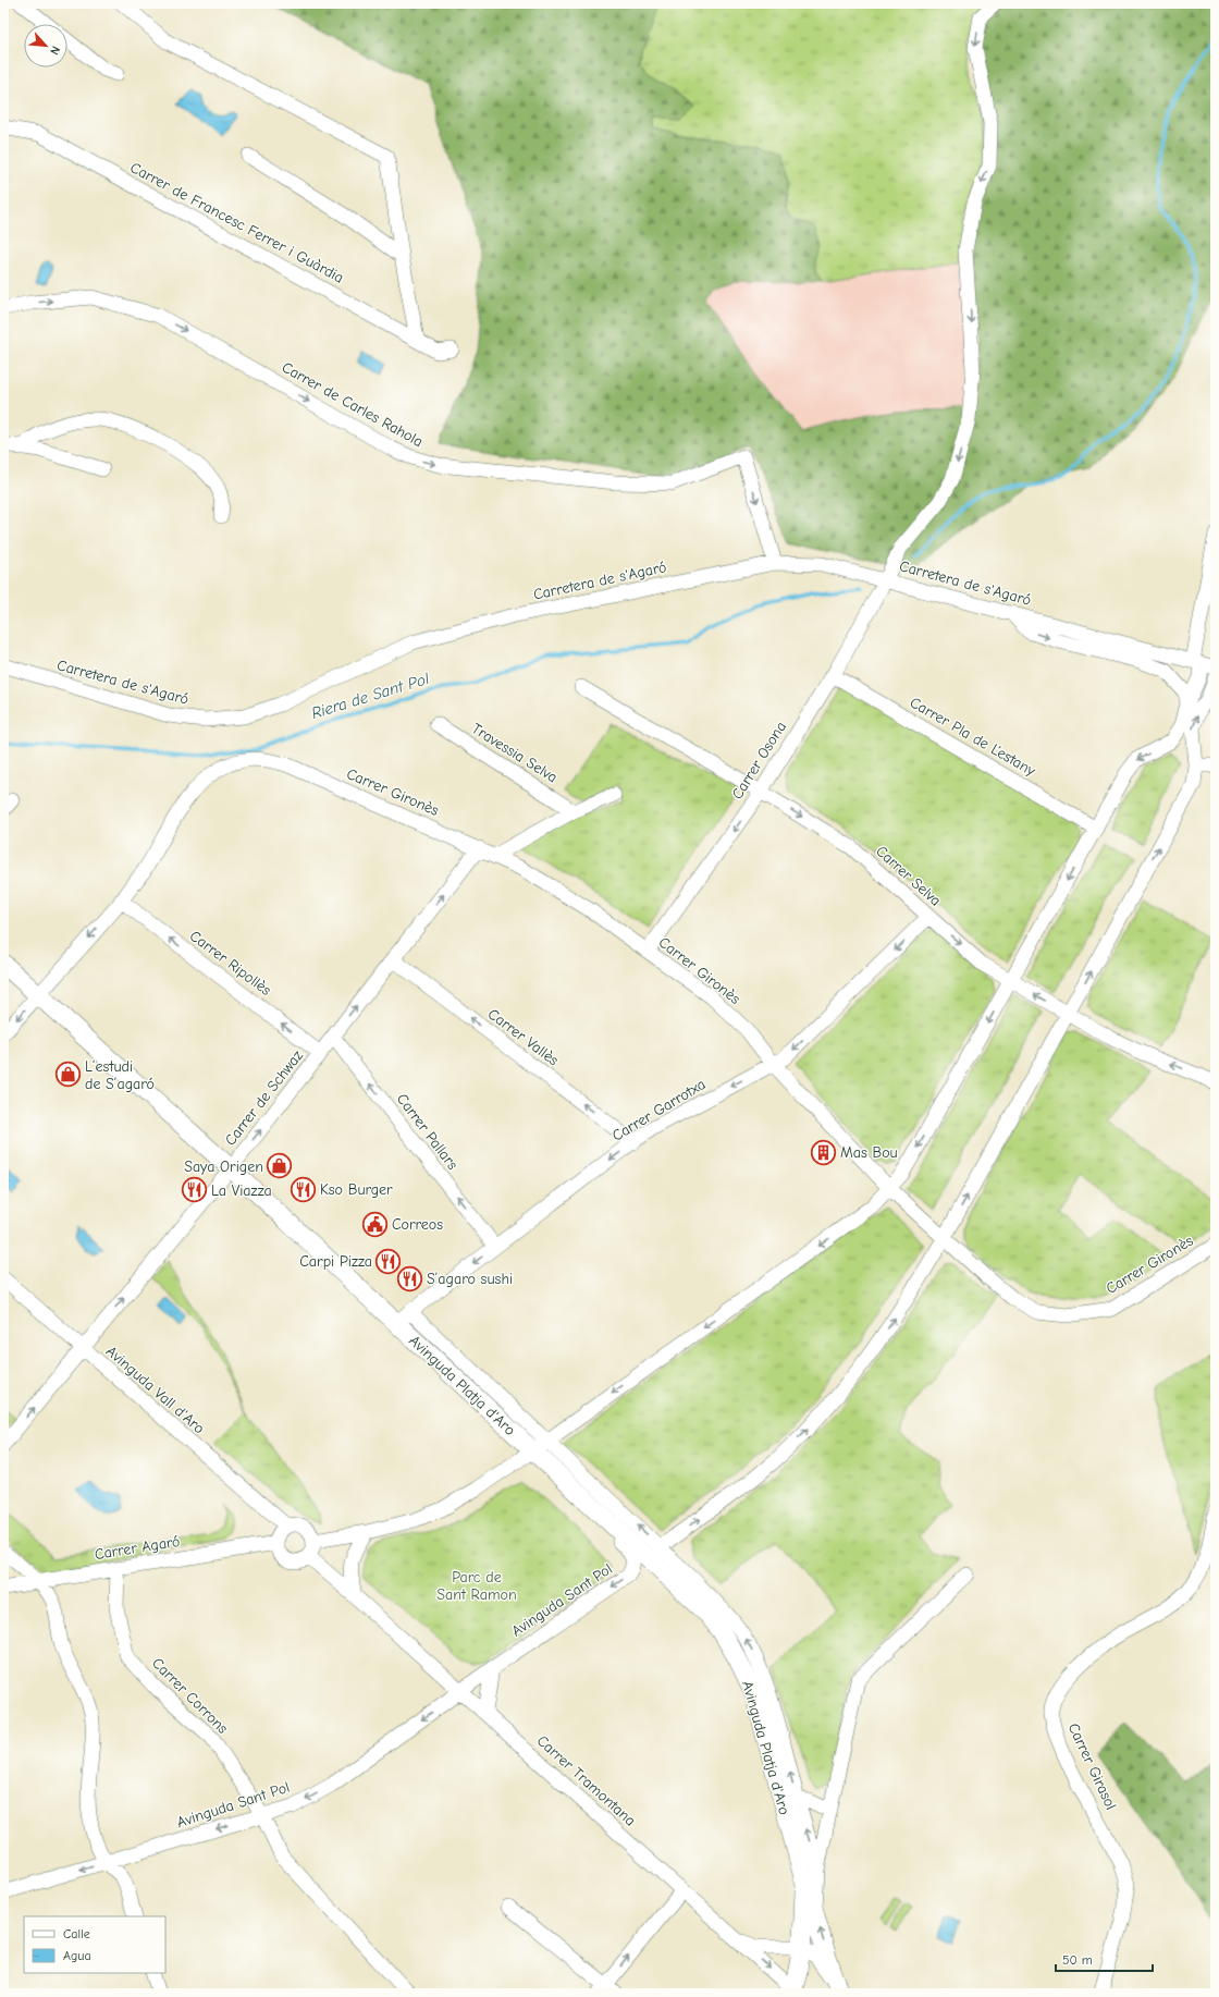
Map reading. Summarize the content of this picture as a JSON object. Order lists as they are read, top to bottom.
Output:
{
  "streets": {
    "main road": ["Avinguda Platja d'Aro"],
    "street": [
      "Carrer de Francesc Ferrer i Guàrdia",
      "Carrer de Carles Rahola",
      "Carretera de s'Agaró",
      "Carrer Pla de Ľestany",
      "Travessia Selva",
      "Carrer Osona",
      "Carrer Gironès",
      "Carrer Selva",
      "Carrer Ripollès",
      "Carrer Vallès",
      "Carrer de Schwaz",
      "Carrer Garrotxa",
      "Carrer Pallars",
      "Avinguda Vall d'Aro",
      "Carrer Agaró",
      "Avinguda Sant Pol",
      "Carrer Corrons",
      "Carrer Girasol",
      "Carrer Tramontana"
    ]
  },
  "crossings": [
    ["Carrer de Carles Rahola", "Carretera de s'Agaró"],
    ["Carretera de s'Agaró", "Carrer Osona"],
    ["Carrer Pla de Ľestany", "Carrer Osona"],
    ["Carrer Osona", "Carrer Gironès"],
    ["Carrer Osona", "Carrer Selva"],
    ["Carrer Gironès", "Carrer Ripollès"],
    ["Carrer Gironès", "Carrer de Schwaz"],
    ["Carrer Gironès", "Carrer Garrotxa"],
    ["Carrer Gironès", "Avinguda Platja d'Aro"],
    ["Carrer Selva", "Carrer Garrotxa"],
    ["Carrer Ripollès", "Carrer de Schwaz"],
    ["Carrer Vallès", "Carrer de Schwaz"],
    ["Carrer Vallès", "Carrer Garrotxa"],
    ["Carrer de Schwaz", "Carrer Pallars"],
    ["Carrer de Schwaz", "Avinguda Platja d'Aro"],
    ["Carrer de Schwaz", "Avinguda Vall d'Aro"],
    ["Carrer Garrotxa", "Carrer Pallars"],
    ["Carrer Garrotxa", "Avinguda Platja d'Aro"],
    ["Avinguda Platja d'Aro", "Avinguda Sant Pol"],
    ["Avinguda Vall d'Aro", "Carrer Agaró"],
    ["Avinguda Vall d'Aro", "Carrer Tramontana"],
    ["Carrer Agaró", "Carrer Corrons"],
    ["Carrer Agaró", "Carrer Tramontana"],
    ["Avinguda Sant Pol", "Carrer Corrons"],
    ["Avinguda Sant Pol", "Carrer Tramontana"]
  ],
  "one_way": [
    "Carrer de Carles Rahola",
    "Carrer Osona",
    "Carrer Ripollès",
    "Carrer Vallès",
    "Carrer de Schwaz",
    "Carrer Garrotxa",
    "Carrer Pallars",
    "Avinguda Sant Pol"
  ],
  "water": ["Riera de Sant Pol"],
  "parks": ["Parc de Sant Ramon"],
  "places": {
    "shop": ["L’estudi de S’agaró", "Saya Origen"],
    "building": ["Mas Bou"],
    "restaurant": [
      "Kso Burger",
      "La Viazza",
      "Carpi Pizza",
      "S’agaro sushi"
    ],
    "public building": ["Correos"]
  },
  "legend": ["Calle", "Agua"],
  "scale_bar": "50 m",
  "north": "bottom right"
}
